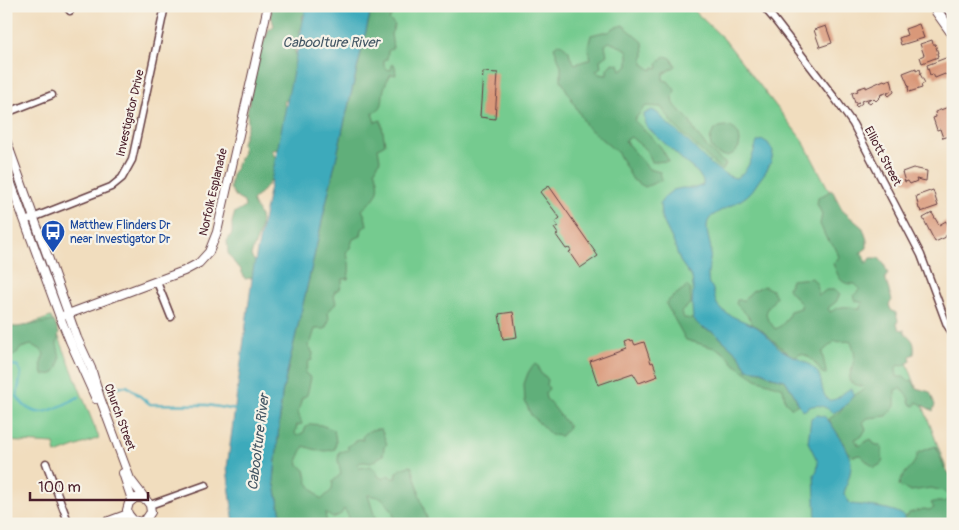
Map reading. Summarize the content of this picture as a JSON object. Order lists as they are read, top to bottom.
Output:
{
  "streets": {
    "street": [
      "Investigator Drive",
      "Elliott Street",
      "Norfolk Esplanade",
      "Church Street"
    ]
  },
  "crossings": [
    ["Investigator Drive", "Church Street"],
    ["Norfolk Esplanade", "Church Street"]
  ],
  "water": ["Caboolture River"],
  "places": {
    "bus stop": ["Matthew Flinders Dr near Investigator Dr"]
  },
  "scale_bar": "100 m"
}
